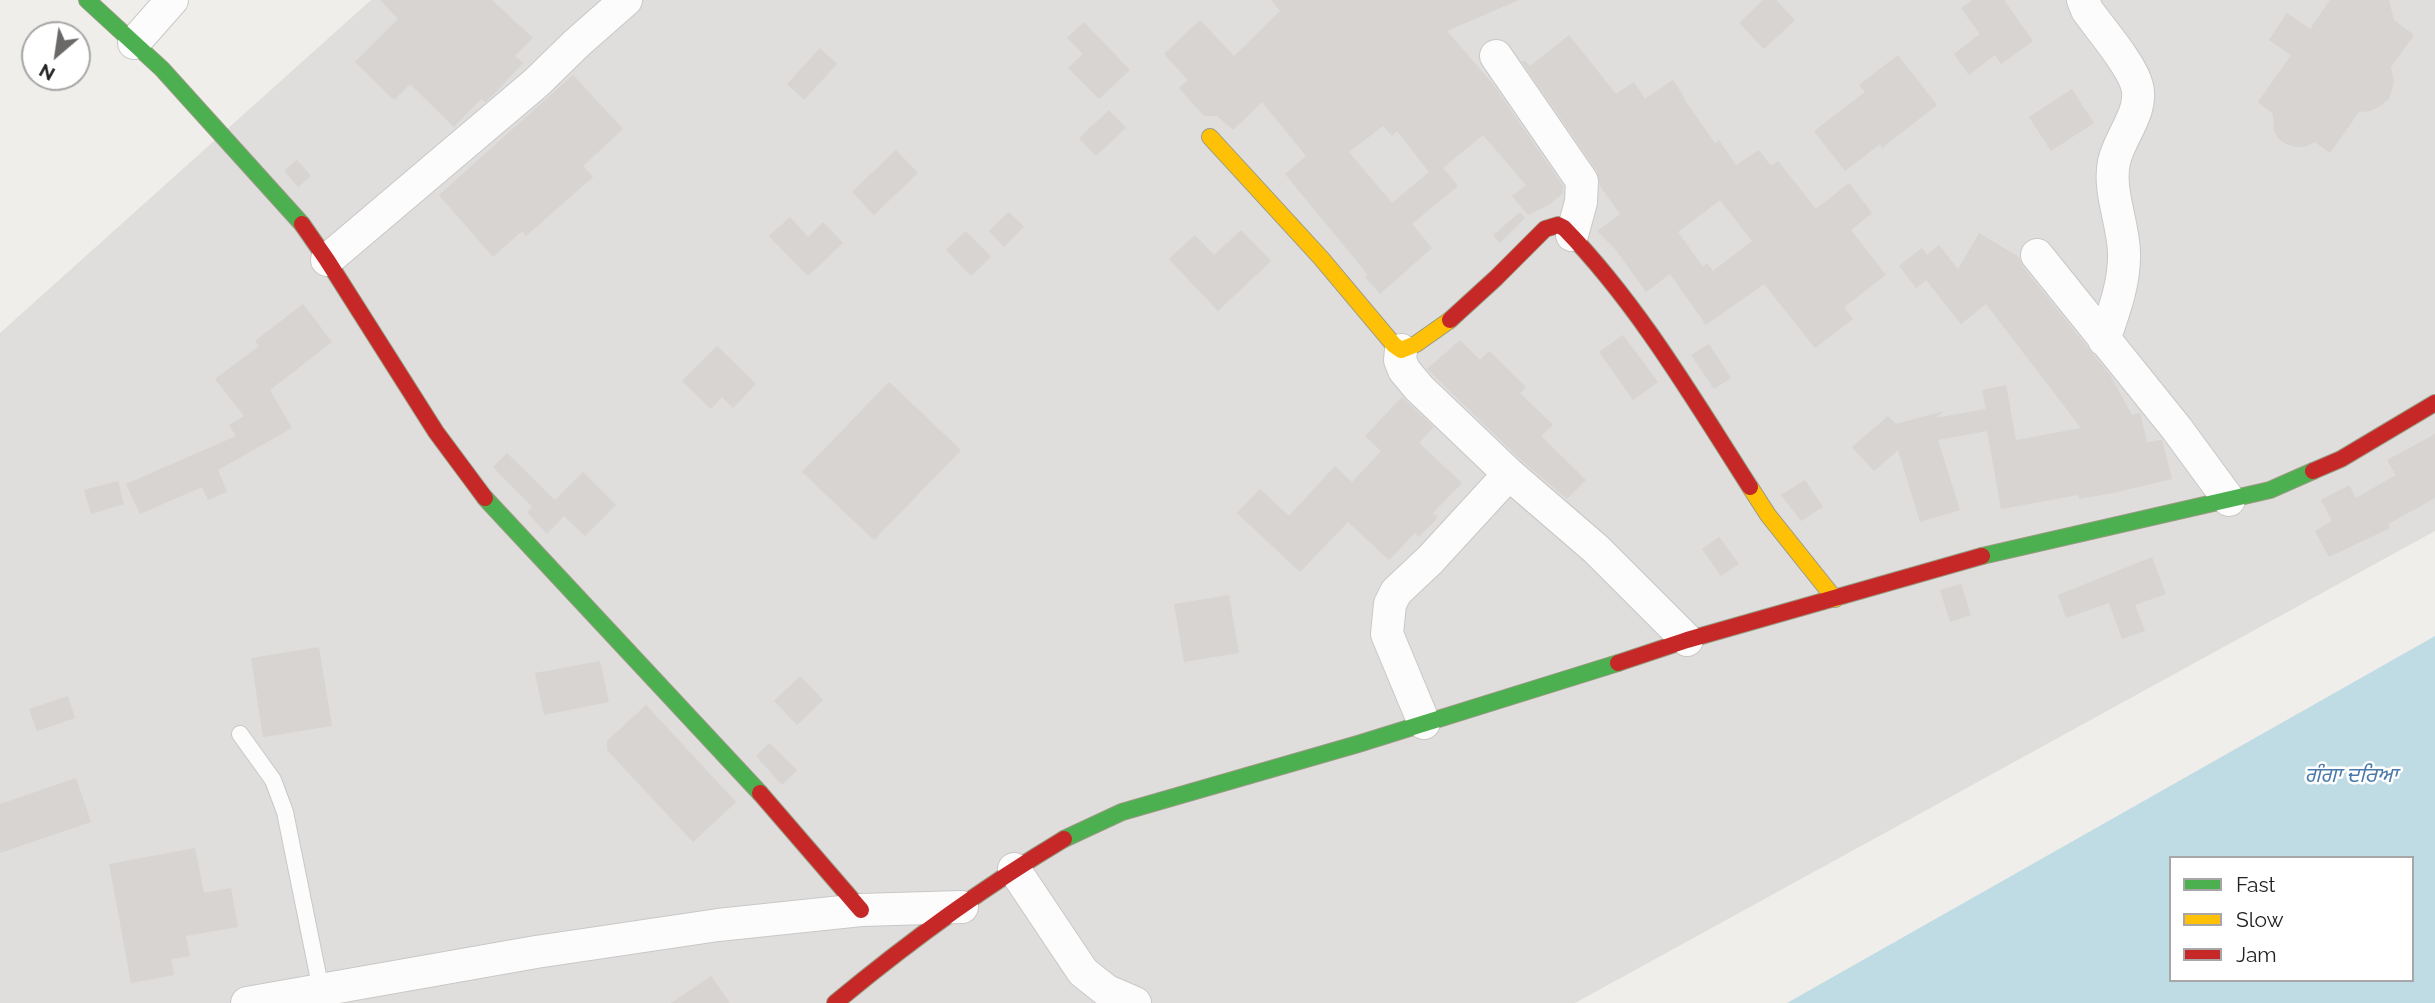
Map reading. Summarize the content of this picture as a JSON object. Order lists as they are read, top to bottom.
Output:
{
  "water": ["ਗੰਗਾ ਦਰਿਆ"],
  "legend": ["Fast", "Slow", "Jam"],
  "north": "bottom left"
}
